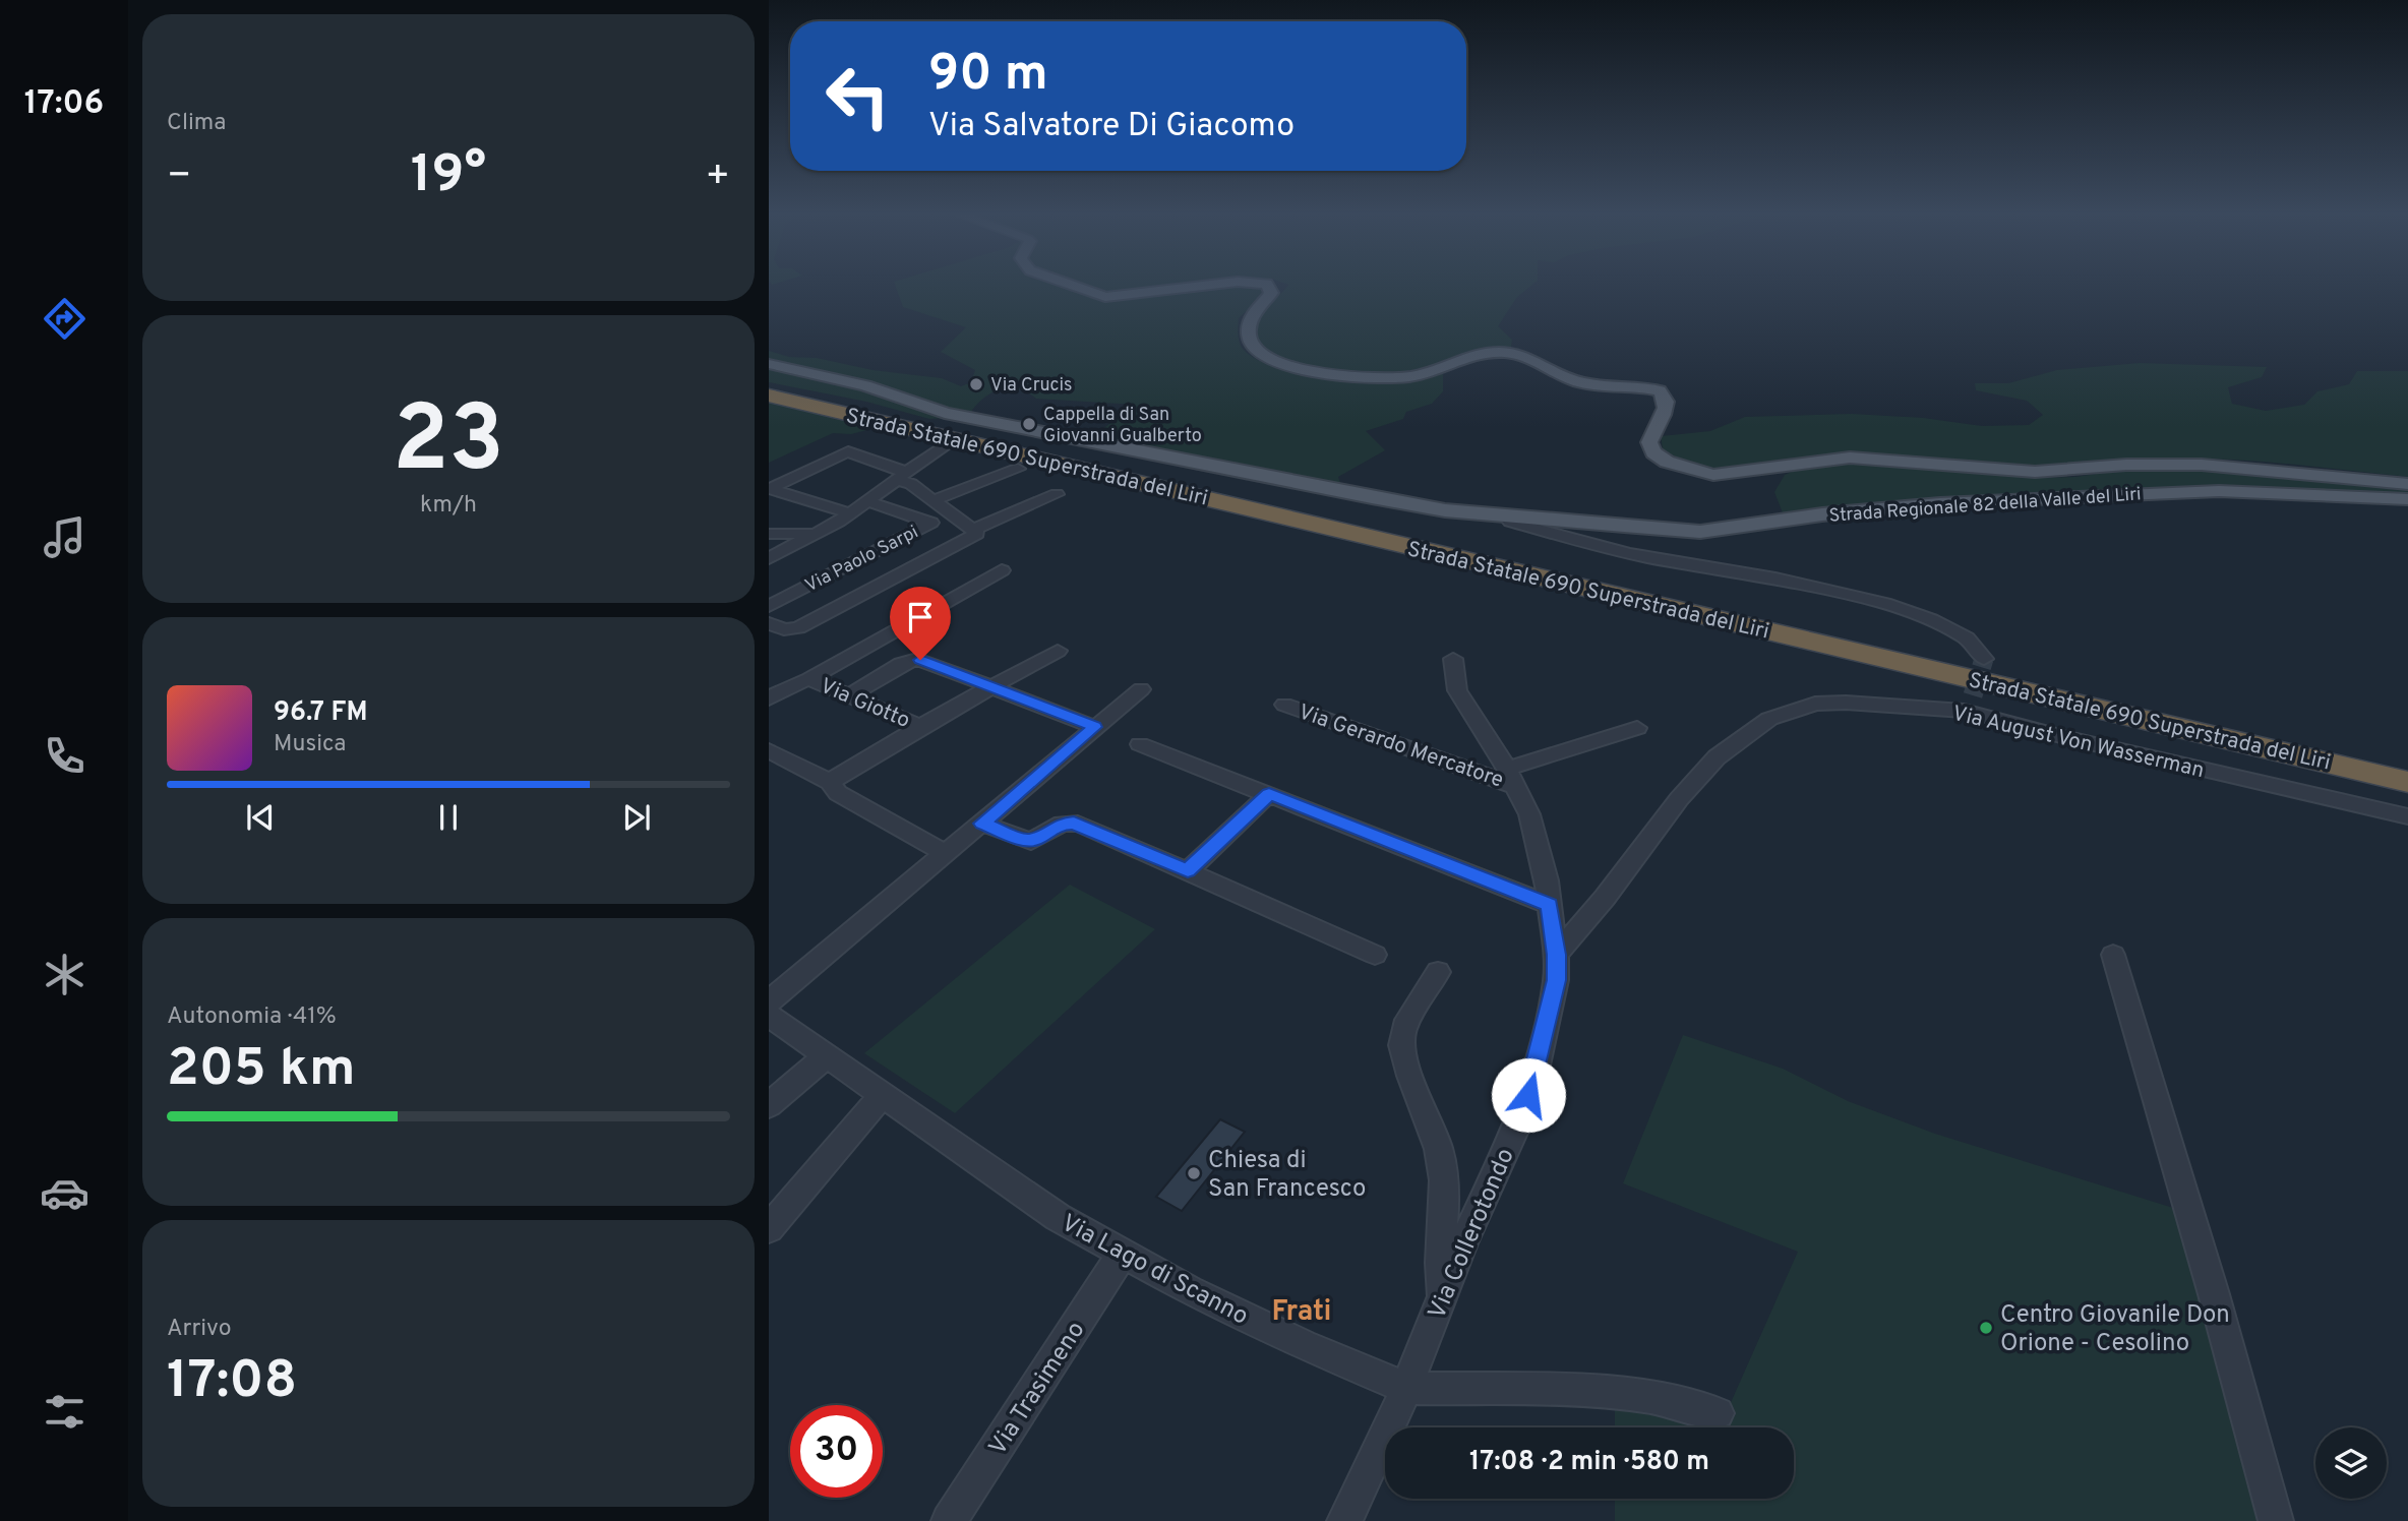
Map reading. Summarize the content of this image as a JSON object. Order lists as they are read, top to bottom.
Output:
{
  "streets": {
    "highway": ["Strada Statale 690 Superstrada del Liri"],
    "main road": ["Strada Regionale 82 della Valle del Liri"],
    "street": [
      "Via Paolo Sarpi",
      "Via Giotto",
      "Via August Von Wasserman",
      "Via Gerardo Mercatore",
      "Via Collerotondo",
      "Via Lago di Scanno",
      "Via Trasimeno"
    ]
  },
  "crossings": [
    ["Via August Von Wasserman", "Via Collerotondo"],
    ["Via Gerardo Mercatore", "Via Collerotondo"],
    ["Via Collerotondo", "Via Lago di Scanno"],
    ["Via Lago di Scanno", "Via Trasimeno"]
  ],
  "districts": ["Frati"],
  "places": [
    "Via Crucis",
    "Cappella di San Giovanni Gualberto",
    "Chiesa di San Francesco",
    "Centro Giovanile Don Orione - Cesolino"
  ],
  "page": {
    "tabs": "17:06",
    "tile": [
      "Clima",
      ["23", "km/h"],
      ["Autonomia · 41%", "205 km"],
      ["Arrivo", "17:08"]
    ],
    "turn": ["90 m", "Via Salvatore Di Giacomo"],
    "heat": ["−", "19°", "+"],
    "song": ["96.7 FM", "Musica"],
    "limit": "30",
    "trip": "17:08 · 2 min · 580 m"
  }
}
